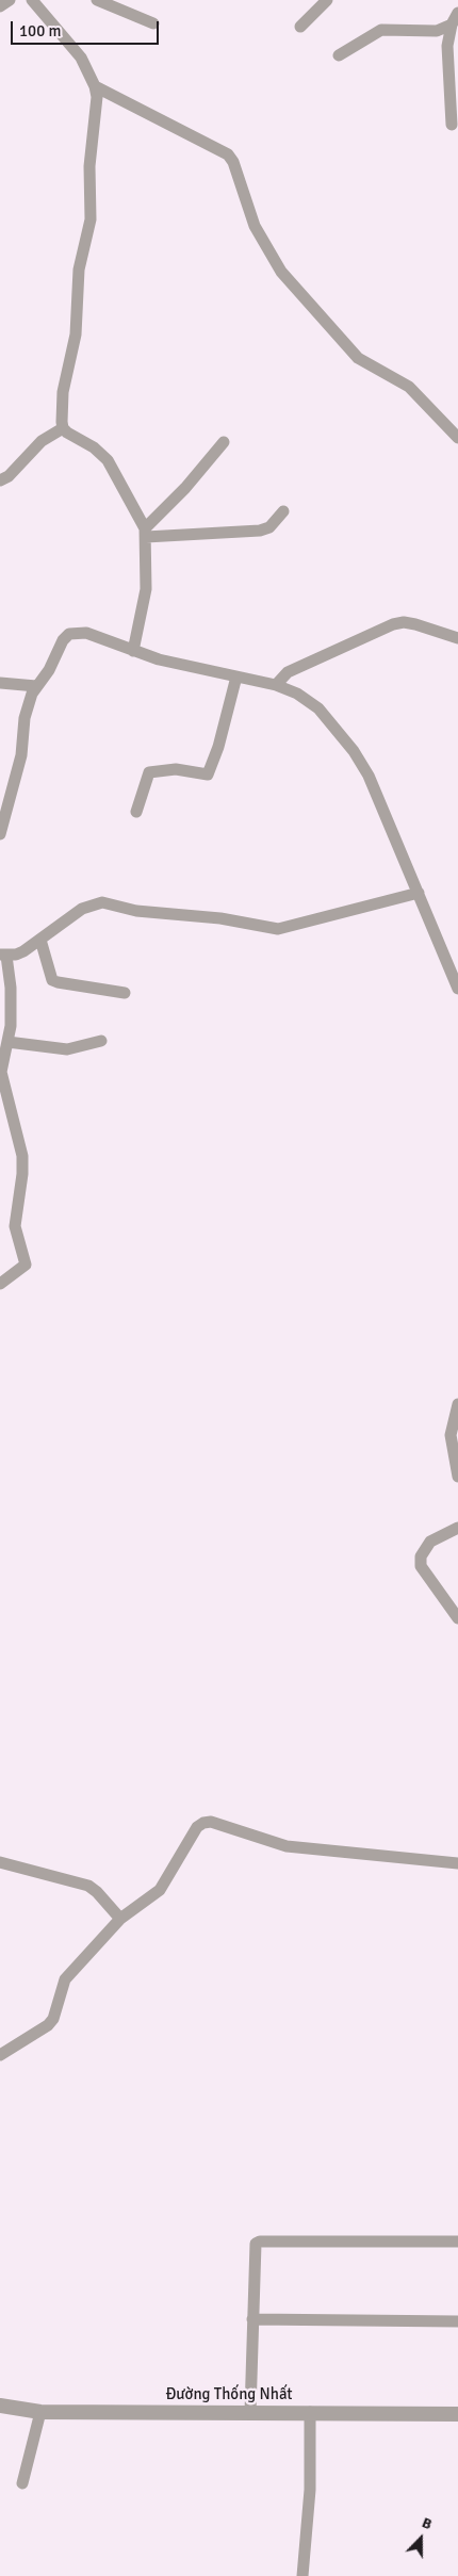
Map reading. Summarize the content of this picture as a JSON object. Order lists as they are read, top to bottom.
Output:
{
  "streets": {
    "street": ["Đường Thống Nhất"]
  },
  "scale_bar": "100 m",
  "north": "top"
}
